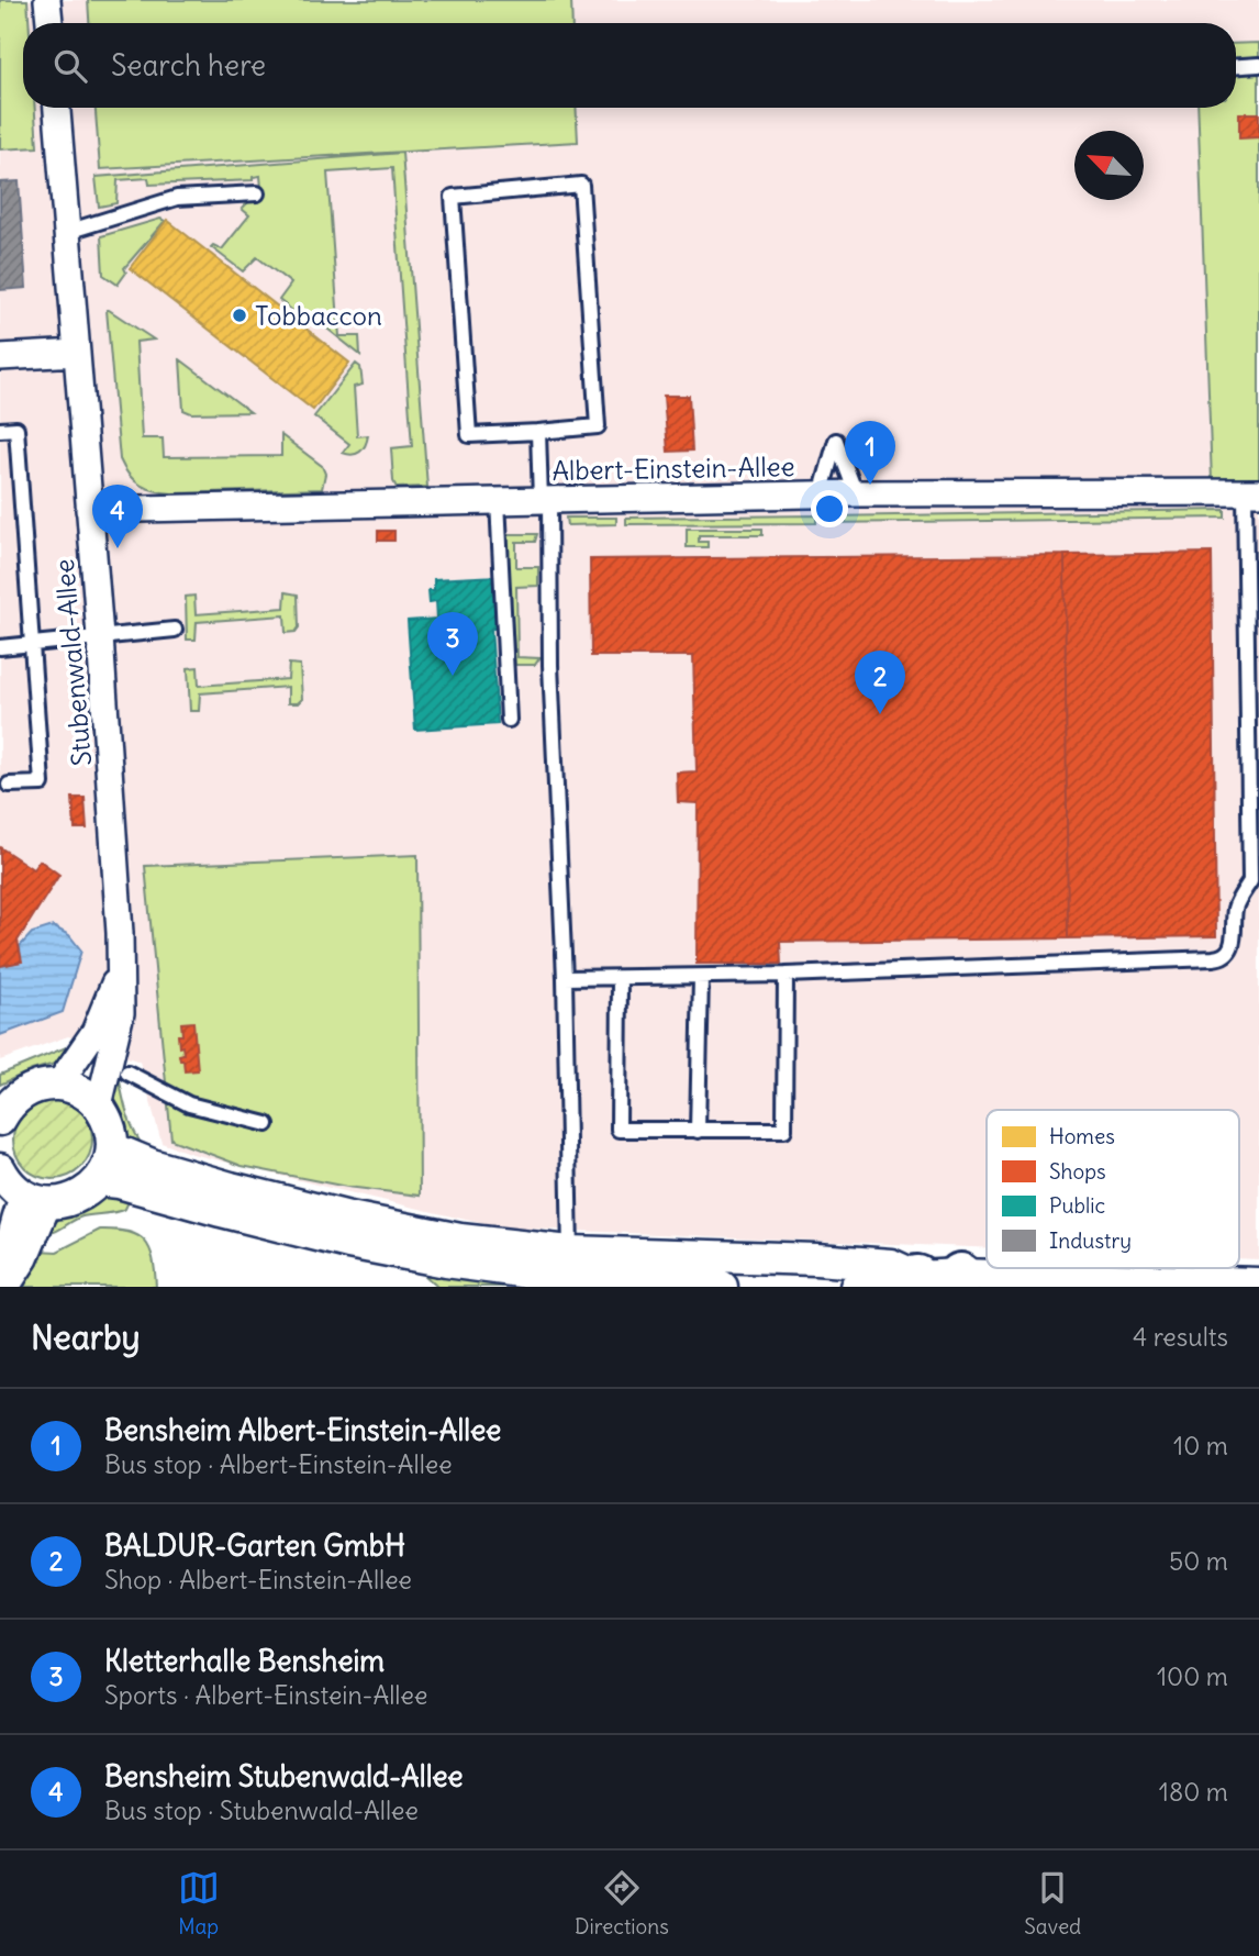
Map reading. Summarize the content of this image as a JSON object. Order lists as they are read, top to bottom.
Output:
{
  "streets": {
    "street": ["Albert-Einstein-Allee", "Stubenwald-Allee"]
  },
  "crossings": [
    ["Albert-Einstein-Allee", "Stubenwald-Allee"]
  ],
  "places": ["Tobbaccon"],
  "legend": [
    "Homes",
    "Shops",
    "Public",
    "Industry"
  ],
  "north": "top left",
  "page": {
    "search": "Search here",
    "pins": [
      "1",
      "4",
      "3",
      "2"
    ],
    "heading": ["Nearby", "4 results"],
    "list": [
      {
        "mark": "1",
        "name": "Bensheim Albert-Einstein-Allee",
        "note": "Bus stop · Albert-Einstein-Allee",
        "value": "10 m"
      },
      {
        "mark": "2",
        "name": "BALDUR-Garten GmbH",
        "note": "Shop · Albert-Einstein-Allee",
        "value": "50 m"
      },
      {
        "mark": "3",
        "name": "Kletterhalle Bensheim",
        "note": "Sports · Albert-Einstein-Allee",
        "value": "100 m"
      },
      {
        "mark": "4",
        "name": "Bensheim Stubenwald-Allee",
        "note": "Bus stop · Stubenwald-Allee",
        "value": "180 m"
      }
    ],
    "nav": ["Map", "Directions", "Saved"]
  }
}
